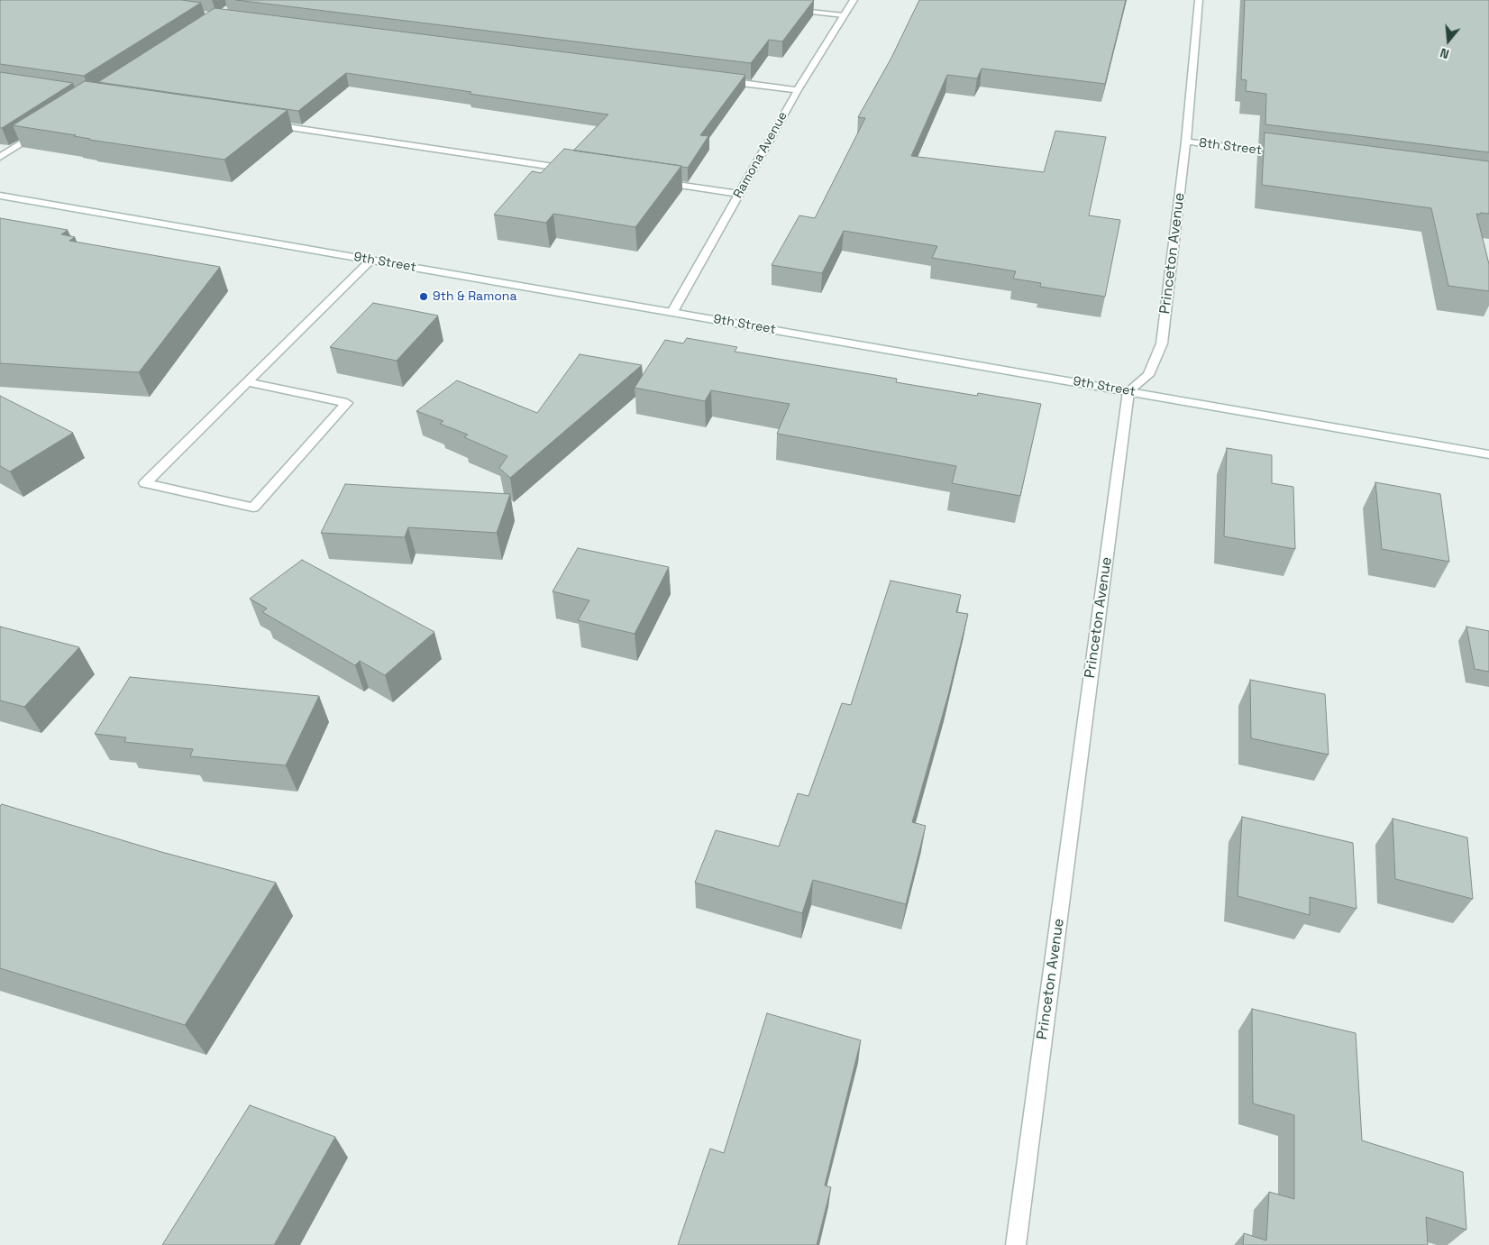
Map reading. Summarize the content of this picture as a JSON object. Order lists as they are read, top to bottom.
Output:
{
  "streets": {
    "street": [
      "8th Street",
      "Ramona Avenue",
      "Princeton Avenue",
      "9th Street"
    ]
  },
  "crossings": [
    ["8th Street", "Princeton Avenue"],
    ["Ramona Avenue", "9th Street"],
    ["Princeton Avenue", "9th Street"]
  ],
  "places": ["9th & Ramona"],
  "north": "bottom"
}
